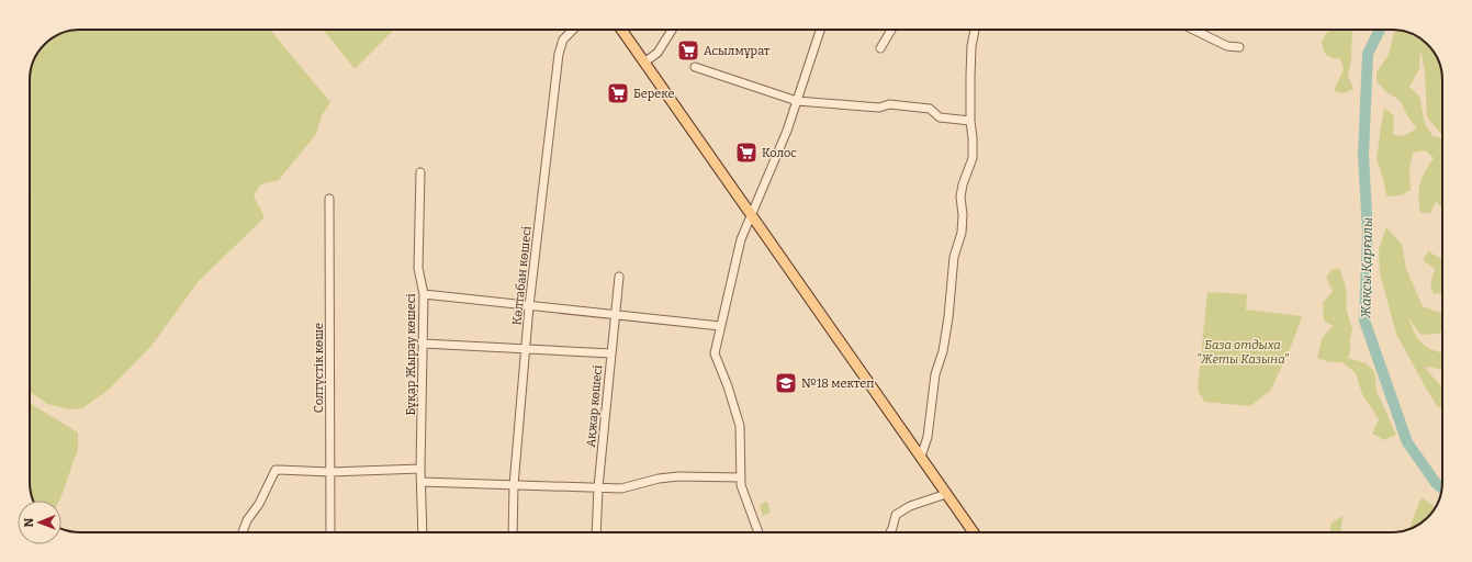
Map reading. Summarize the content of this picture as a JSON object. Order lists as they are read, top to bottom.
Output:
{
  "streets": {
    "street": [
      "Көлтабан көшесі",
      "Бұқар Жырау көшесі",
      "Солтүстік көше",
      "Ақжар көшесі"
    ]
  },
  "water": ["Жақсы Қарғалы"],
  "parks": ["База отдыха \"Жеты Казына\""],
  "places": {
    "supermarket": ["Асылмұрат", "Береке", "Колос"],
    "school or university": ["№18 мектеп"]
  },
  "north": "left"
}
